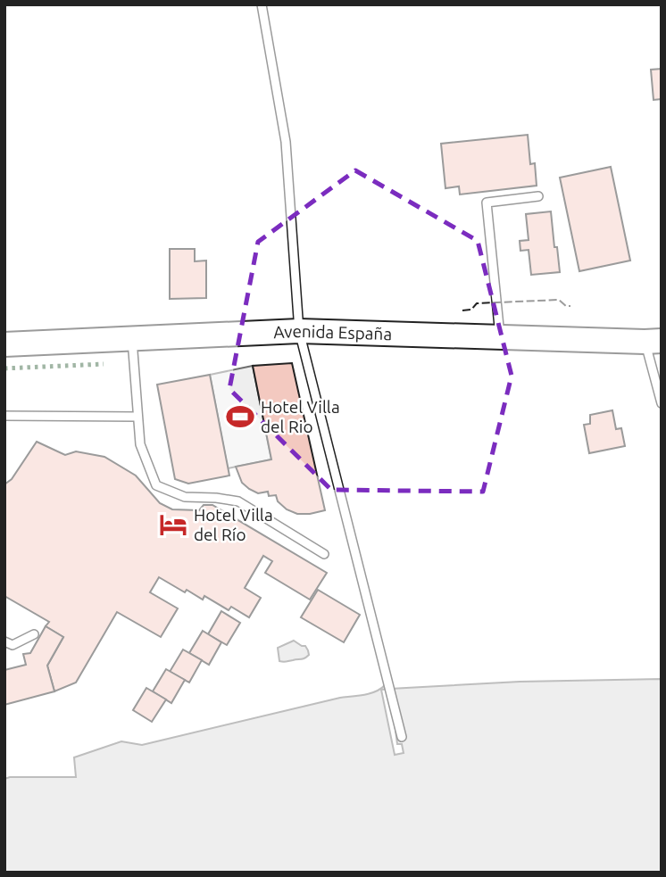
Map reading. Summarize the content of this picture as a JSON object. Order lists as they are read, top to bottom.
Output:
{
  "streets": {
    "main road": ["Avenida España"]
  },
  "places": {
    "sports": ["Hotel Villa del Rio"],
    "hotel": ["Hotel Villa del Río"]
  }
}
